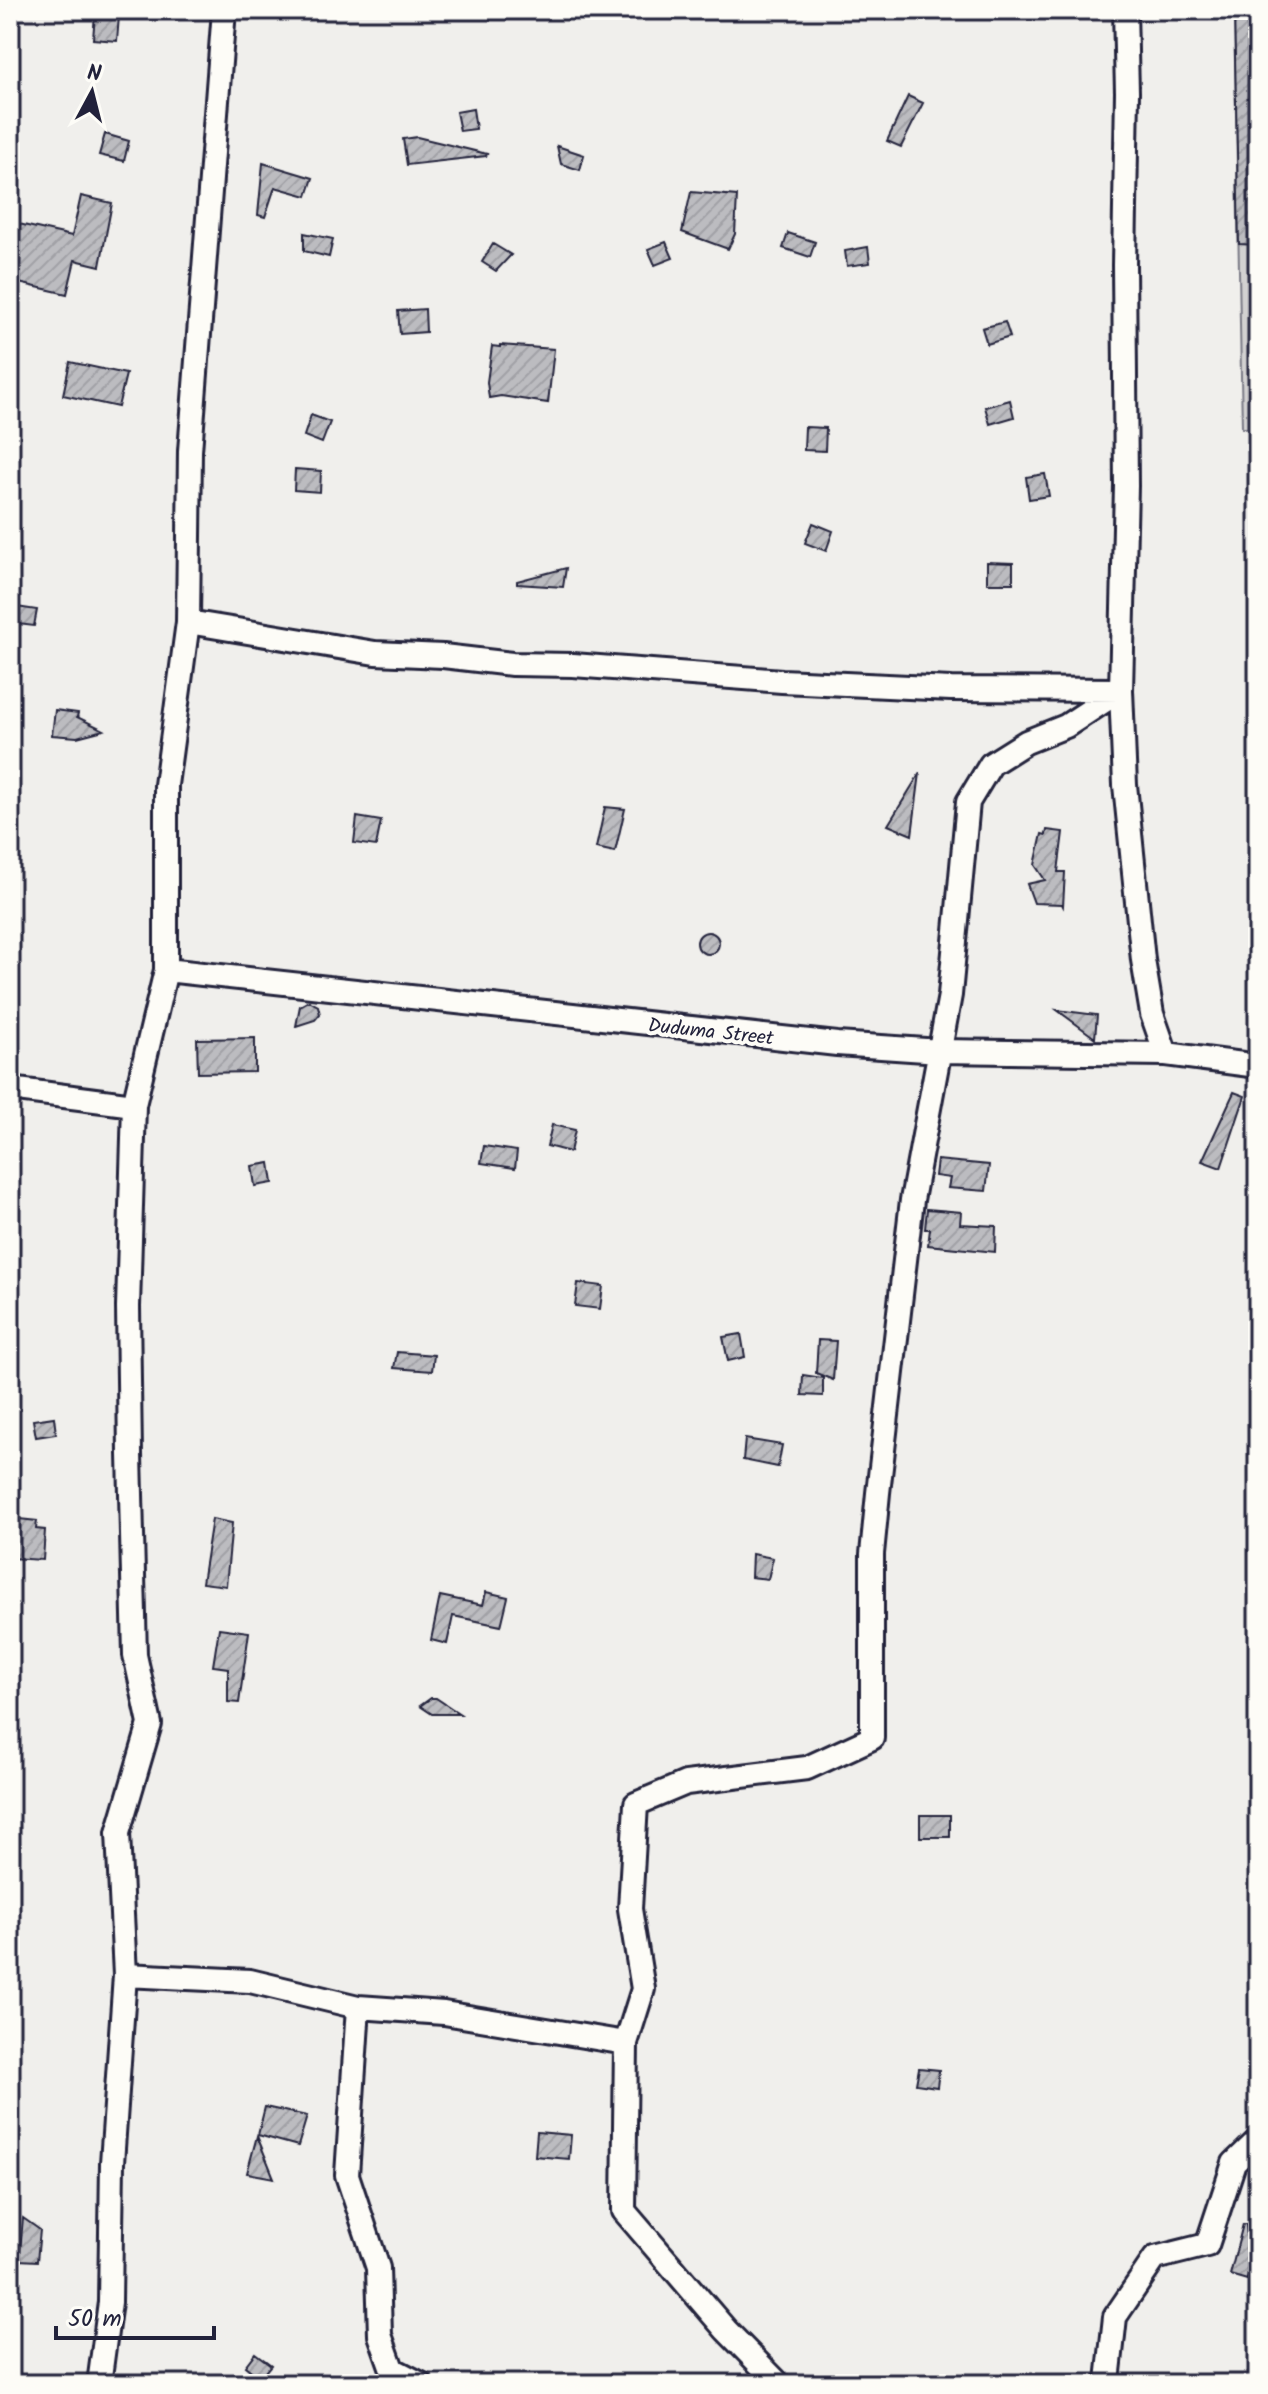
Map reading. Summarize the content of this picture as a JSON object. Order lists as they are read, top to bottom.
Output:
{
  "streets": {
    "street": ["Duduma Street"]
  },
  "scale_bar": "50 m",
  "north": "top"
}
